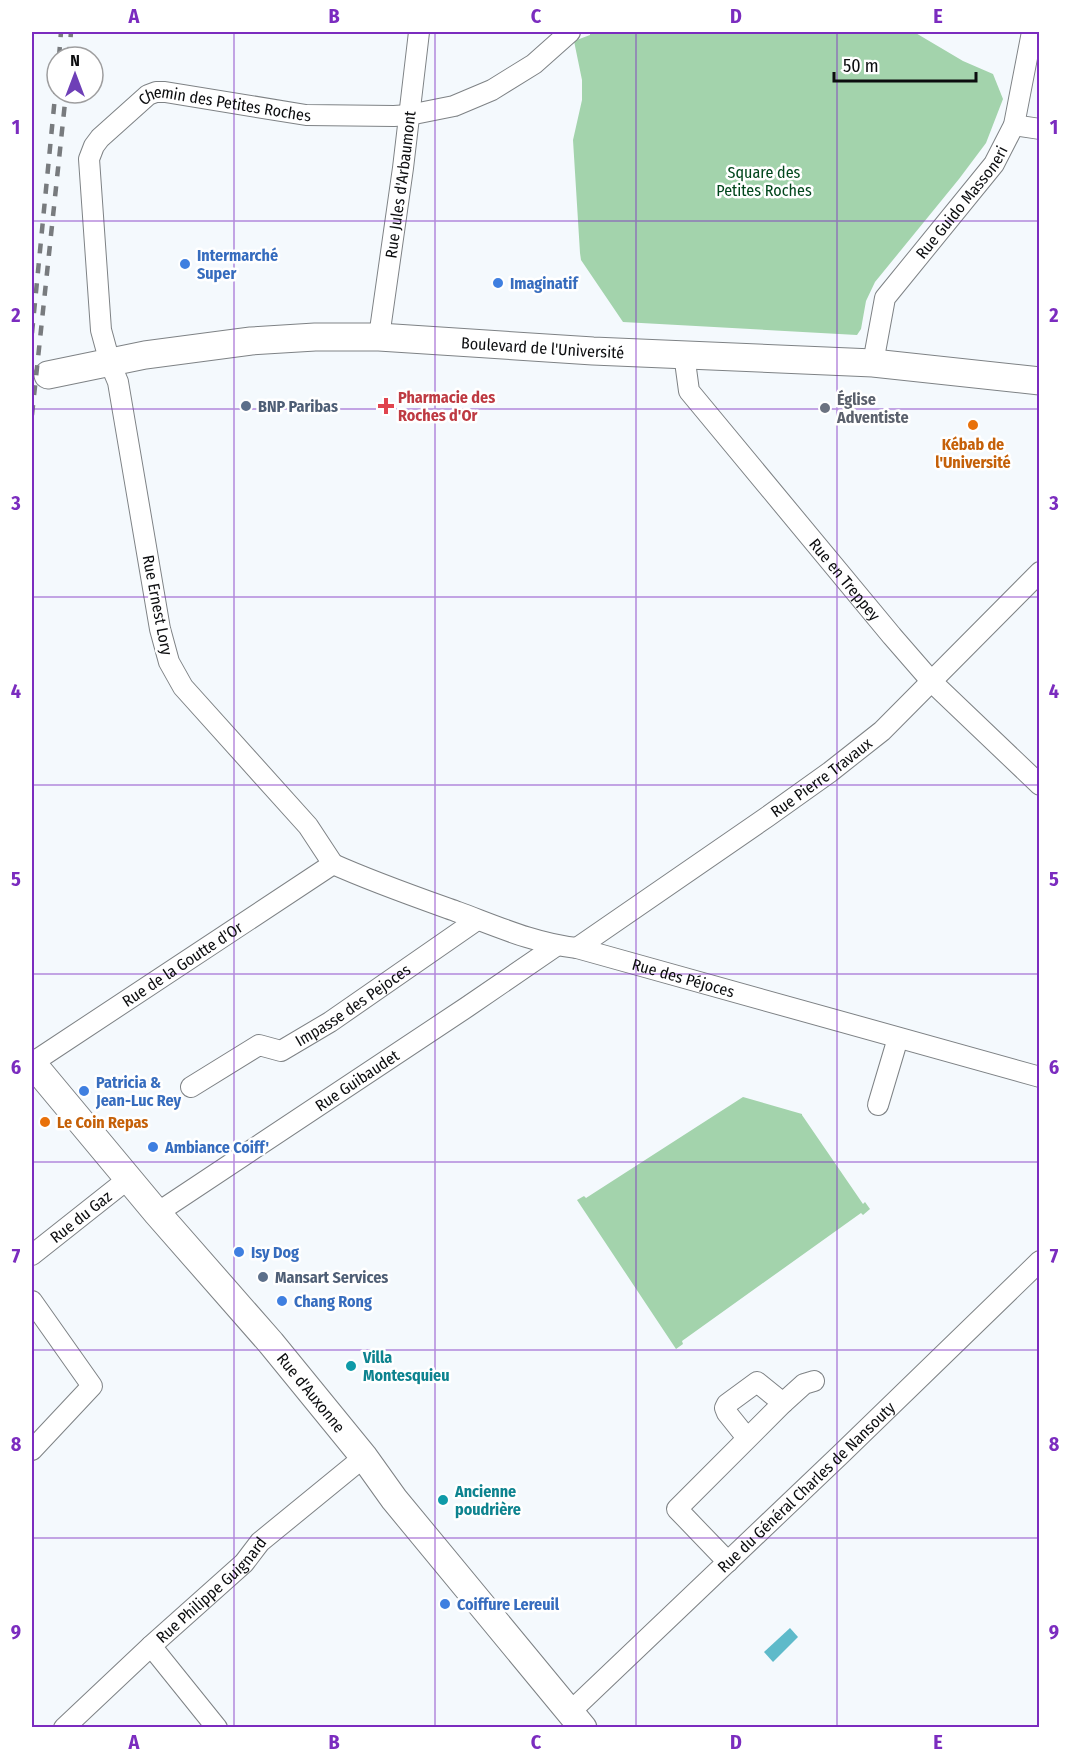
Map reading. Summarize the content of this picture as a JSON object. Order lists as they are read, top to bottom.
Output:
{
  "streets": {
    "main road": ["Boulevard de l'Université", "Rue d'Auxonne"],
    "street": [
      "Chemin des Petites Roches",
      "Rue Jules d'Arbaumont",
      "Rue Guido Massoneri",
      "Rue en Treppey",
      "Rue Ernest Lory",
      "Rue Pierre Travaux",
      "Rue de la Goutte d'Or",
      "Rue des Péjoces",
      "Impasse des Pejoces",
      "Rue Guibaudet",
      "Rue du Gaz",
      "Rue du Général Charles de Nansouty",
      "Rue Philippe Guignard"
    ]
  },
  "crossings": [
    ["Chemin des Petites Roches", "Rue Jules d'Arbaumont"],
    ["Chemin des Petites Roches", "Boulevard de l'Université"],
    ["Chemin des Petites Roches", "Rue Ernest Lory"],
    ["Rue Jules d'Arbaumont", "Boulevard de l'Université"],
    ["Rue Guido Massoneri", "Boulevard de l'Université"],
    ["Boulevard de l'Université", "Rue en Treppey"],
    ["Boulevard de l'Université", "Rue Ernest Lory"],
    ["Rue en Treppey", "Rue Pierre Travaux"],
    ["Rue Ernest Lory", "Rue de la Goutte d'Or"],
    ["Rue Ernest Lory", "Rue des Péjoces"],
    ["Rue Pierre Travaux", "Rue des Péjoces"],
    ["Rue de la Goutte d'Or", "Rue des Péjoces"],
    ["Rue de la Goutte d'Or", "Rue d'Auxonne"],
    ["Rue des Péjoces", "Impasse des Pejoces"],
    ["Rue des Péjoces", "Rue Guibaudet"],
    ["Rue Guibaudet", "Rue d'Auxonne"],
    ["Rue du Gaz", "Rue d'Auxonne"],
    ["Rue d'Auxonne", "Rue du Général Charles de Nansouty"],
    ["Rue d'Auxonne", "Rue Philippe Guignard"]
  ],
  "parks": ["Square des Petites Roches"],
  "places": {
    "other": [
      "Intermarché Super",
      "Imaginatif",
      "BNP Paribas",
      "Église Adventiste",
      "Kébab de l'Université",
      "Patricia & Jean-Luc Rey",
      "Le Coin Repas",
      "Ambiance Coiff'",
      "Isy Dog",
      "Mansart Services",
      "Chang Rong",
      "Villa Montesquieu",
      "Ancienne poudrière",
      "Coiffure Lereuil"
    ],
    "health": ["Pharmacie des Roches d'Or"]
  },
  "scale_bar": "50 m",
  "north": "top",
  "grid": {
    "columns": [
      "A",
      "B",
      "C",
      "D",
      "E"
    ],
    "rows": [
      "1",
      "2",
      "3",
      "4",
      "5",
      "6",
      "7",
      "8",
      "9"
    ]
  }
}
